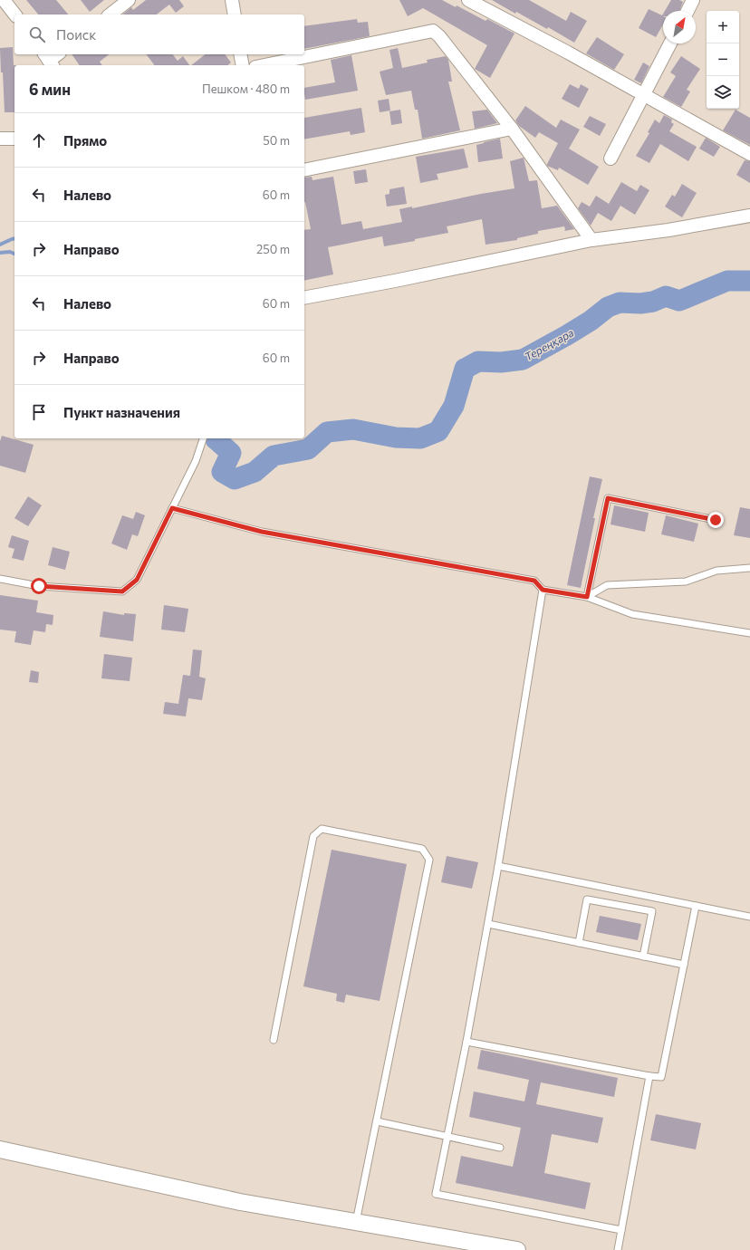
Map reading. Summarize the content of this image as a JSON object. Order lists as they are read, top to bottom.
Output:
{
  "water": ["Тереңқара"],
  "north": "top right",
  "page": {
    "map_buttons": ["+", "−"],
    "search": "Поиск",
    "heading": ["6 мин", "Пешком · 480 m"],
    "list": [
      ["Прямо", "50 m"],
      ["Налево", "60 m"],
      ["Направо", "250 m"],
      ["Налево", "60 m"],
      ["Направо", "60 m"],
      "Пункт назначения"
    ]
  }
}
